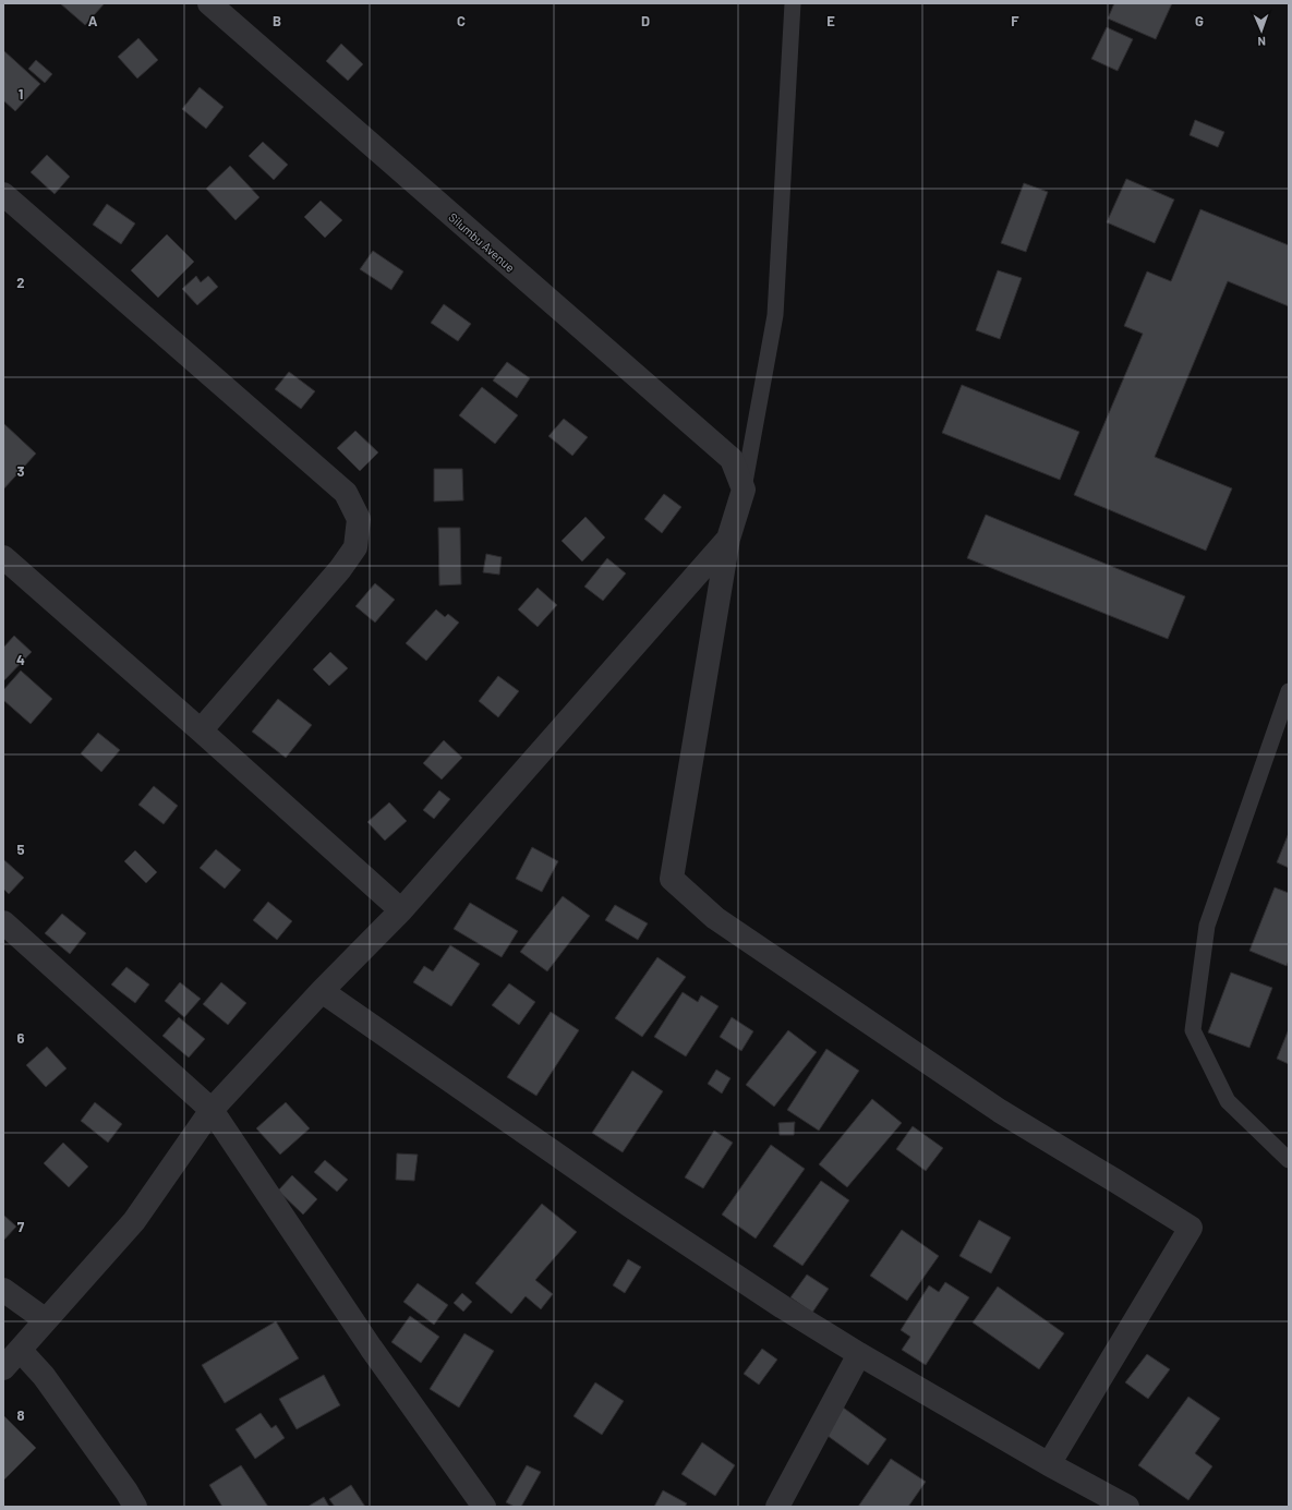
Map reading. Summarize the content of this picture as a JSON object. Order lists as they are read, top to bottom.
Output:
{
  "streets": {
    "street": ["Silumbu Avenue"]
  },
  "north": "bottom",
  "grid": {
    "columns": [
      "A",
      "B",
      "C",
      "D",
      "E",
      "F",
      "G"
    ],
    "rows": [
      "1",
      "2",
      "3",
      "4",
      "5",
      "6",
      "7",
      "8"
    ]
  }
}
